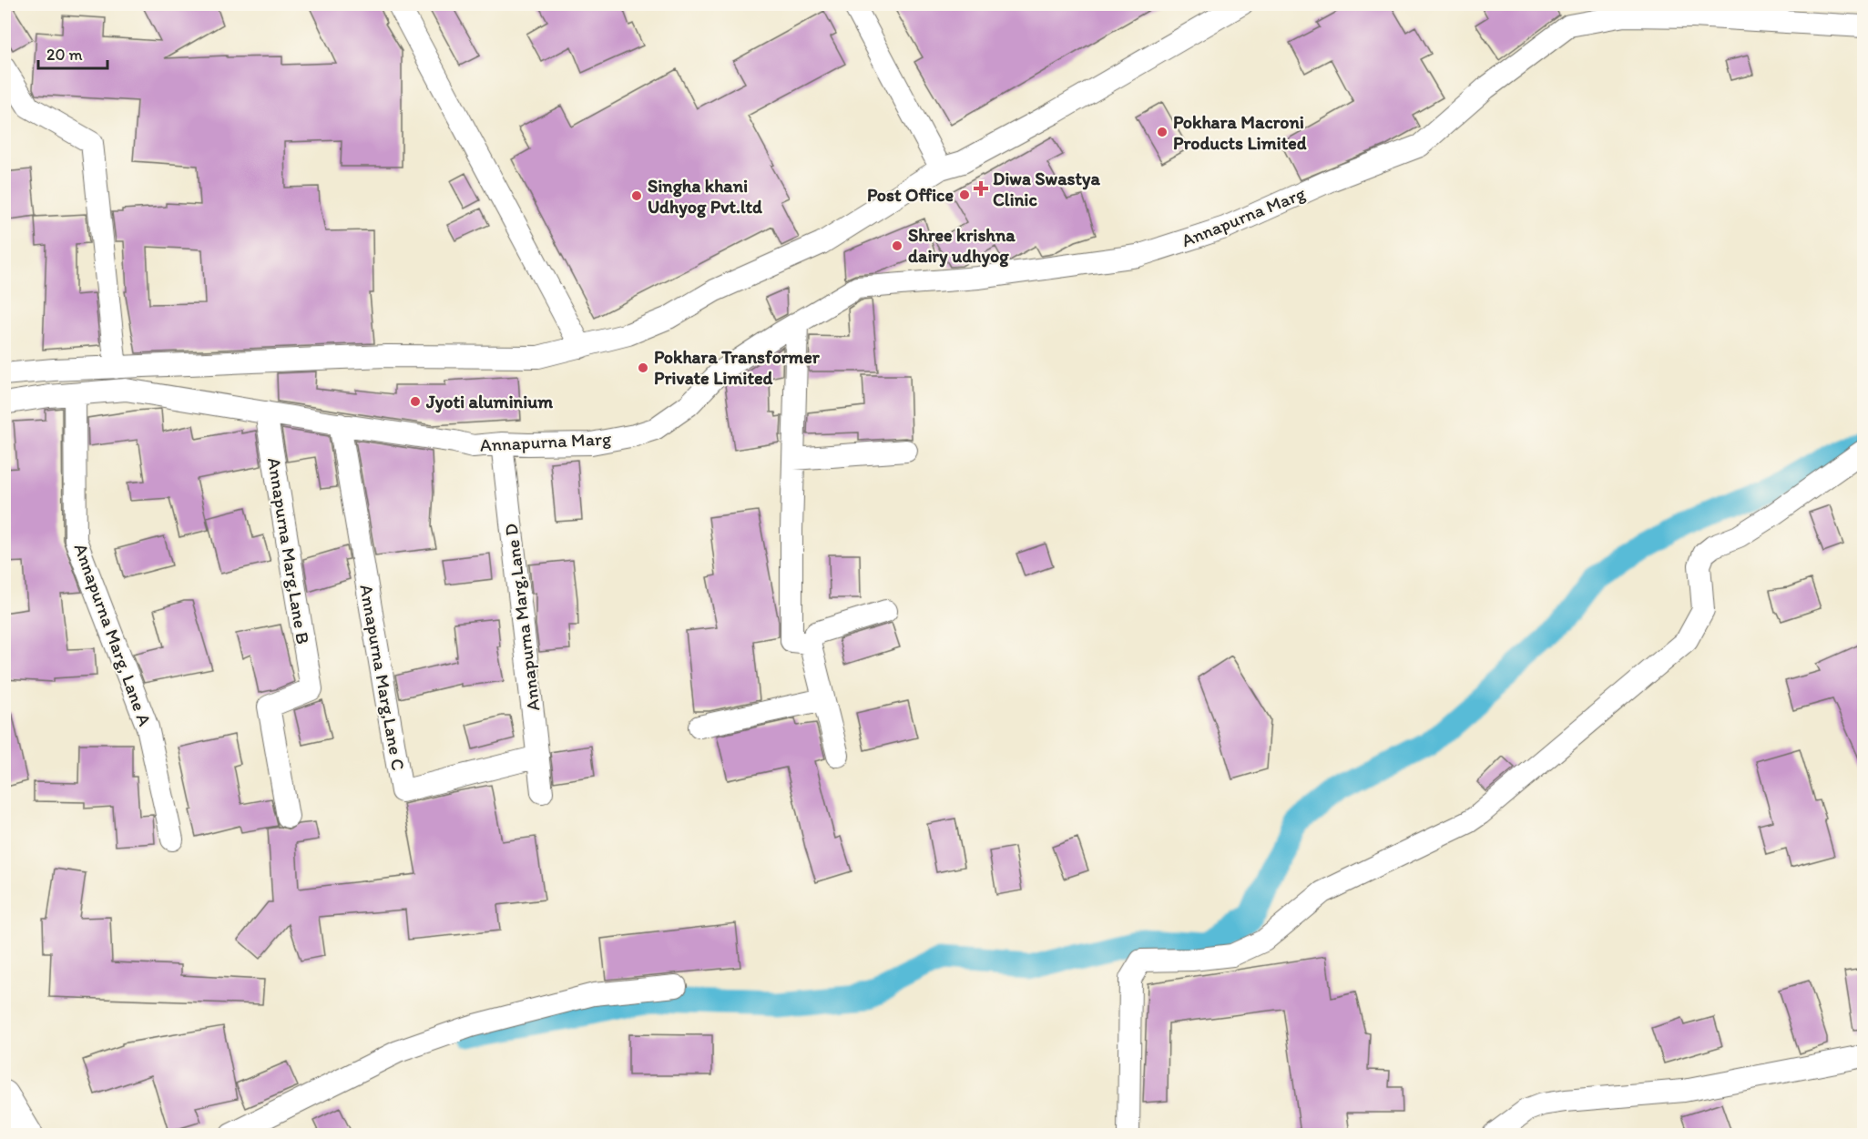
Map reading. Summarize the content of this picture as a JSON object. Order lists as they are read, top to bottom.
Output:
{
  "streets": {
    "street": [
      "Annapurna Marg",
      "Annapurna Marg,Lane B",
      "Annapurna Marg,Lane D",
      "Annapurna Marg, Lane A",
      "Annapurna Marg,Lane C"
    ]
  },
  "crossings": [
    ["Annapurna Marg", "Annapurna Marg,Lane B"],
    ["Annapurna Marg", "Annapurna Marg,Lane D"],
    ["Annapurna Marg", "Annapurna Marg, Lane A"],
    ["Annapurna Marg", "Annapurna Marg,Lane C"],
    ["Annapurna Marg,Lane D", "Annapurna Marg,Lane C"]
  ],
  "places": {
    "other": [
      "Pokhara Macroni Products Limited",
      "Post Office",
      "Singha khani Udhyog Pvt.ltd",
      "Shree krishna dairy udhyog",
      "Pokhara Transformer Private Limited",
      "Jyoti aluminium"
    ],
    "health": ["Diwa Swastya Clinic"]
  },
  "scale_bar": "20 m"
}
